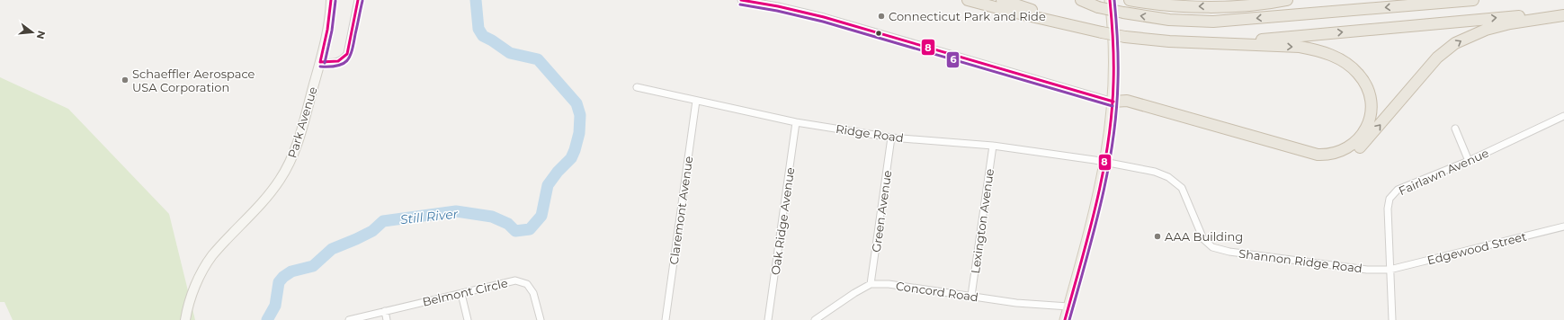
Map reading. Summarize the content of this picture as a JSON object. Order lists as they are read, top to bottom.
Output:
{
  "streets": {
    "main road": ["Park Avenue"],
    "street": [
      "Ridge Road",
      "Fairlawn Avenue",
      "Claremont Avenue",
      "Green Avenue",
      "Oak Ridge Avenue",
      "Lexington Avenue",
      "Edgewood Street",
      "Shannon Ridge Road",
      "Concord Road",
      "Belmont Circle"
    ]
  },
  "crossings": [
    ["Ridge Road", "Claremont Avenue"],
    ["Ridge Road", "Green Avenue"],
    ["Ridge Road", "Oak Ridge Avenue"],
    ["Ridge Road", "Lexington Avenue"],
    ["Ridge Road", "Shannon Ridge Road"],
    ["Fairlawn Avenue", "Edgewood Street"],
    ["Fairlawn Avenue", "Shannon Ridge Road"],
    ["Green Avenue", "Concord Road"],
    ["Lexington Avenue", "Concord Road"],
    ["Edgewood Street", "Shannon Ridge Road"]
  ],
  "water": ["Still River"],
  "places": ["Connecticut Park and Ride", "Schaeffler Aerospace USA Corporation", "AAA Building"],
  "lines": ["transit line 8", "transit line 6"],
  "north": "right"
}
